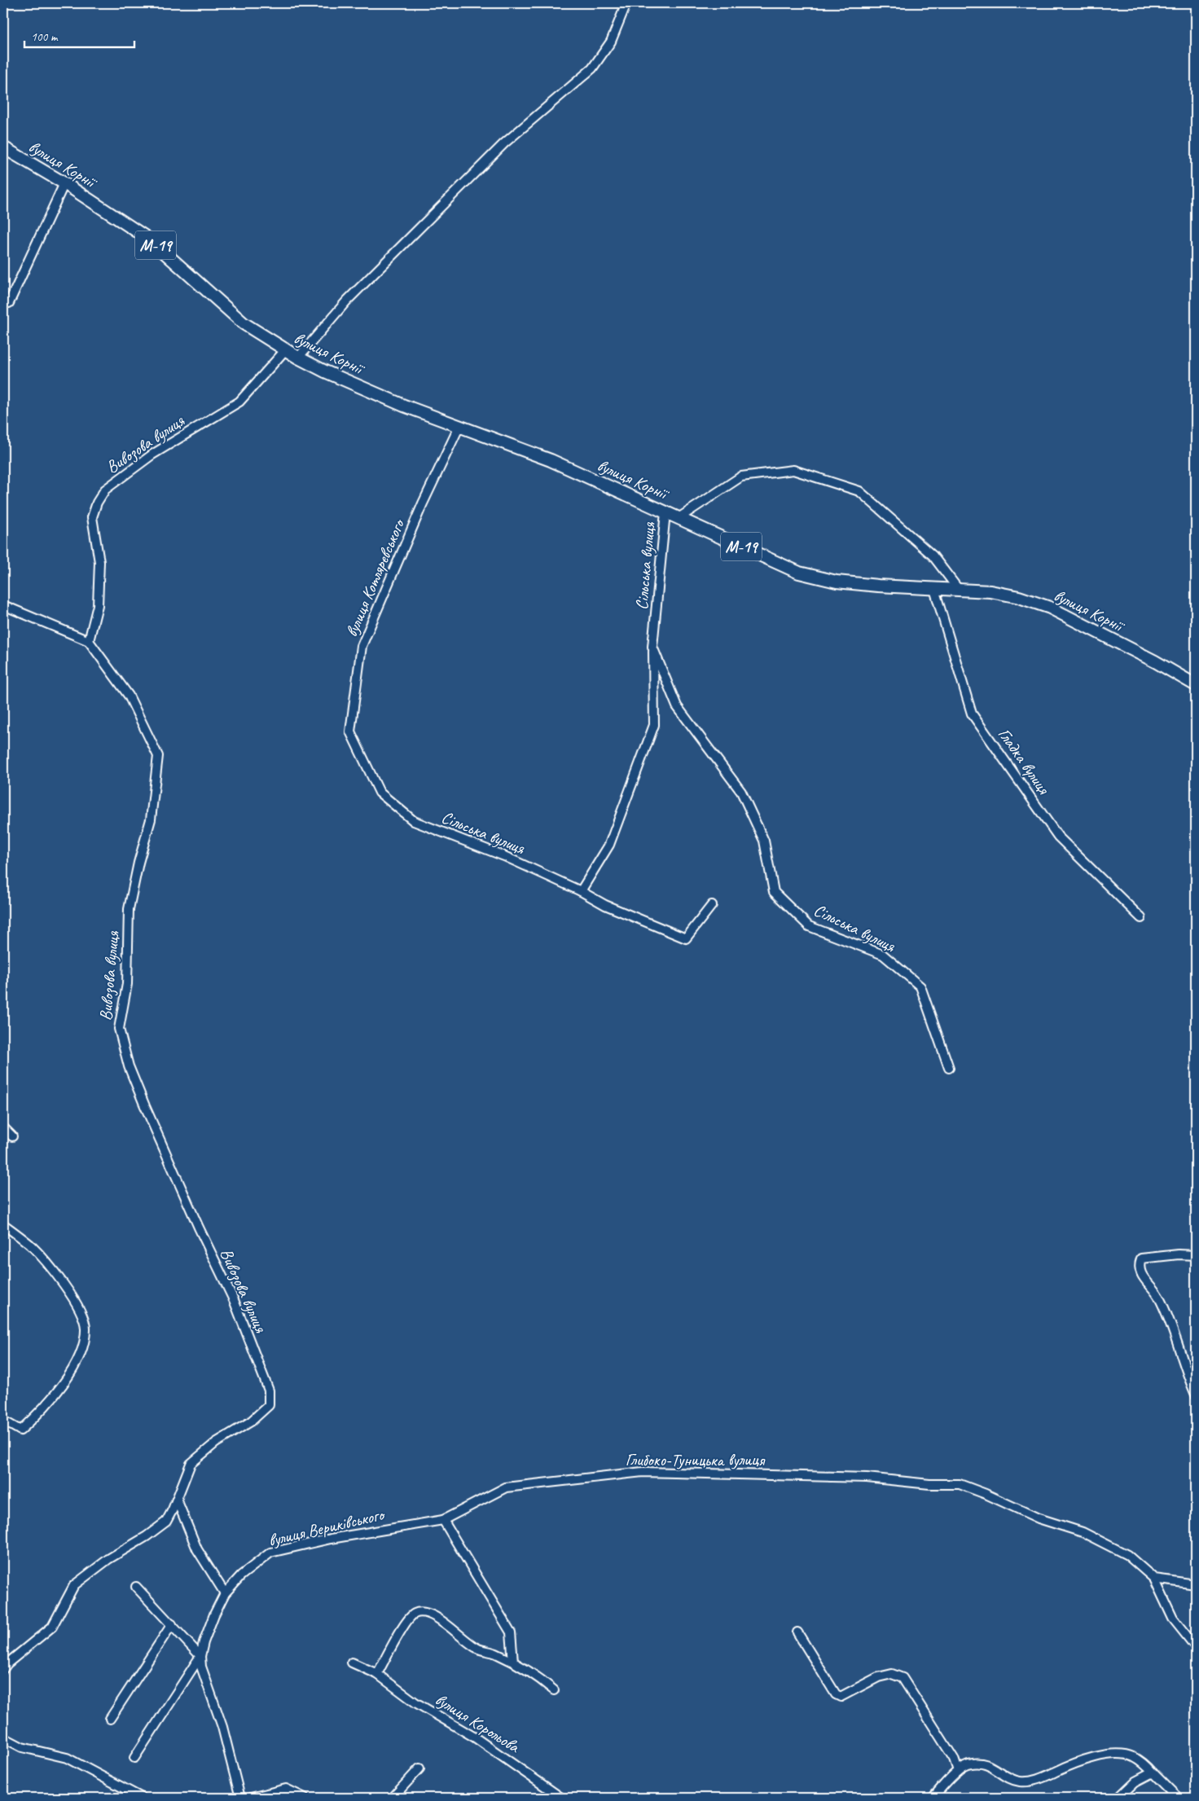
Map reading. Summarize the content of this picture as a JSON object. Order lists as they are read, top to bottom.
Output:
{
  "streets": {
    "highway": ["вулиця Корнії", "М-19"],
    "street": [
      "Вивозова вулиця",
      "Сільська вулиця",
      "вулиця Котляревського",
      "Гладка вулиця",
      "Глибоко-Туницька вулиця",
      "вулиця Вериківського",
      "вулиця Корольова"
    ]
  },
  "crossings": [
    ["вулиця Корнії", "Вивозова вулиця"],
    ["вулиця Корнії", "Сільська вулиця"],
    ["вулиця Корнії", "вулиця Котляревського"],
    ["вулиця Корнії", "Гладка вулиця"],
    ["Сільська вулиця", "вулиця Котляревського"],
    ["Глибоко-Туницька вулиця", "вулиця Вериківського"]
  ],
  "scale_bar": "100 m"
}
